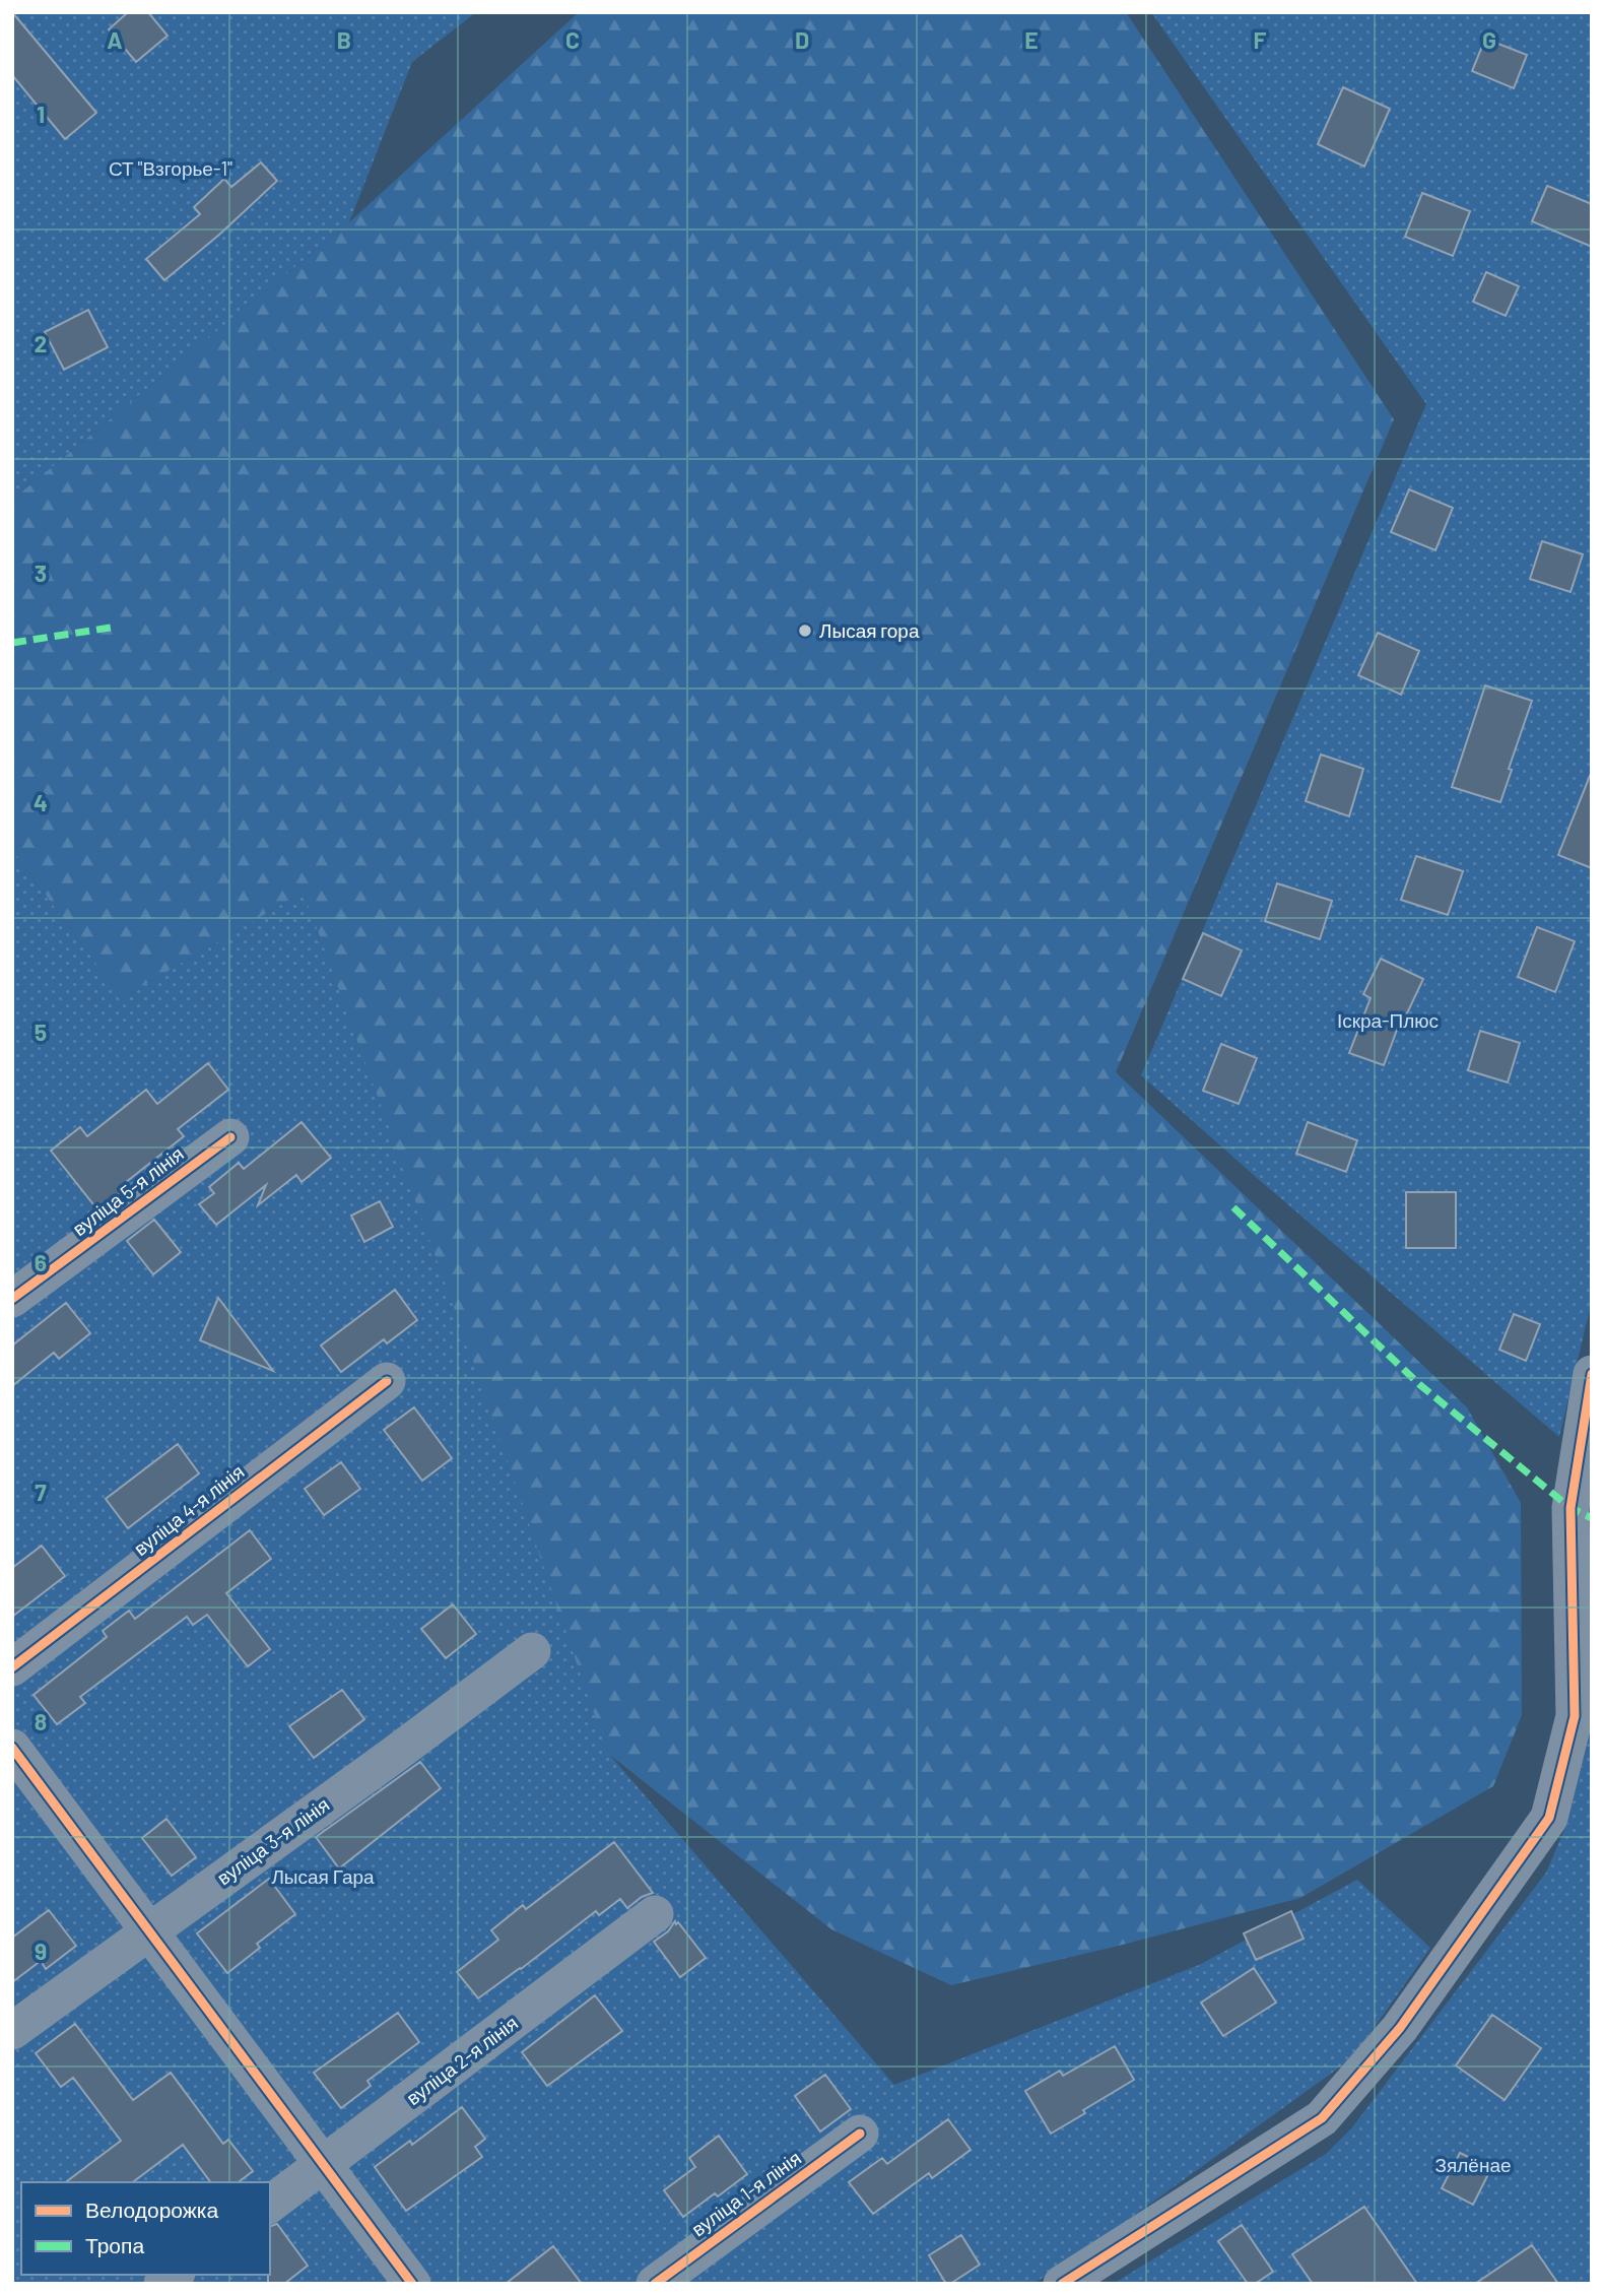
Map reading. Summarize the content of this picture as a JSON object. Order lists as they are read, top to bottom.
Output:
{
  "streets": {
    "street": [
      "вуліца 5-я лінія",
      "вуліца 4-я лінія",
      "вуліца 3-я лінія",
      "вуліца 2-я лінія",
      "вуліца 1-я лінія"
    ]
  },
  "parks": [
    "СТ \"Взгорье-1\"",
    "Іскра-Плюс",
    "Лысая Гара",
    "Зялёнае"
  ],
  "places": ["Лысая гора"],
  "legend": ["Велодорожка", "Тропа"],
  "grid": {
    "columns": [
      "A",
      "B",
      "C",
      "D",
      "E",
      "F",
      "G"
    ],
    "rows": [
      "1",
      "2",
      "3",
      "4",
      "5",
      "6",
      "7",
      "8",
      "9"
    ]
  }
}
